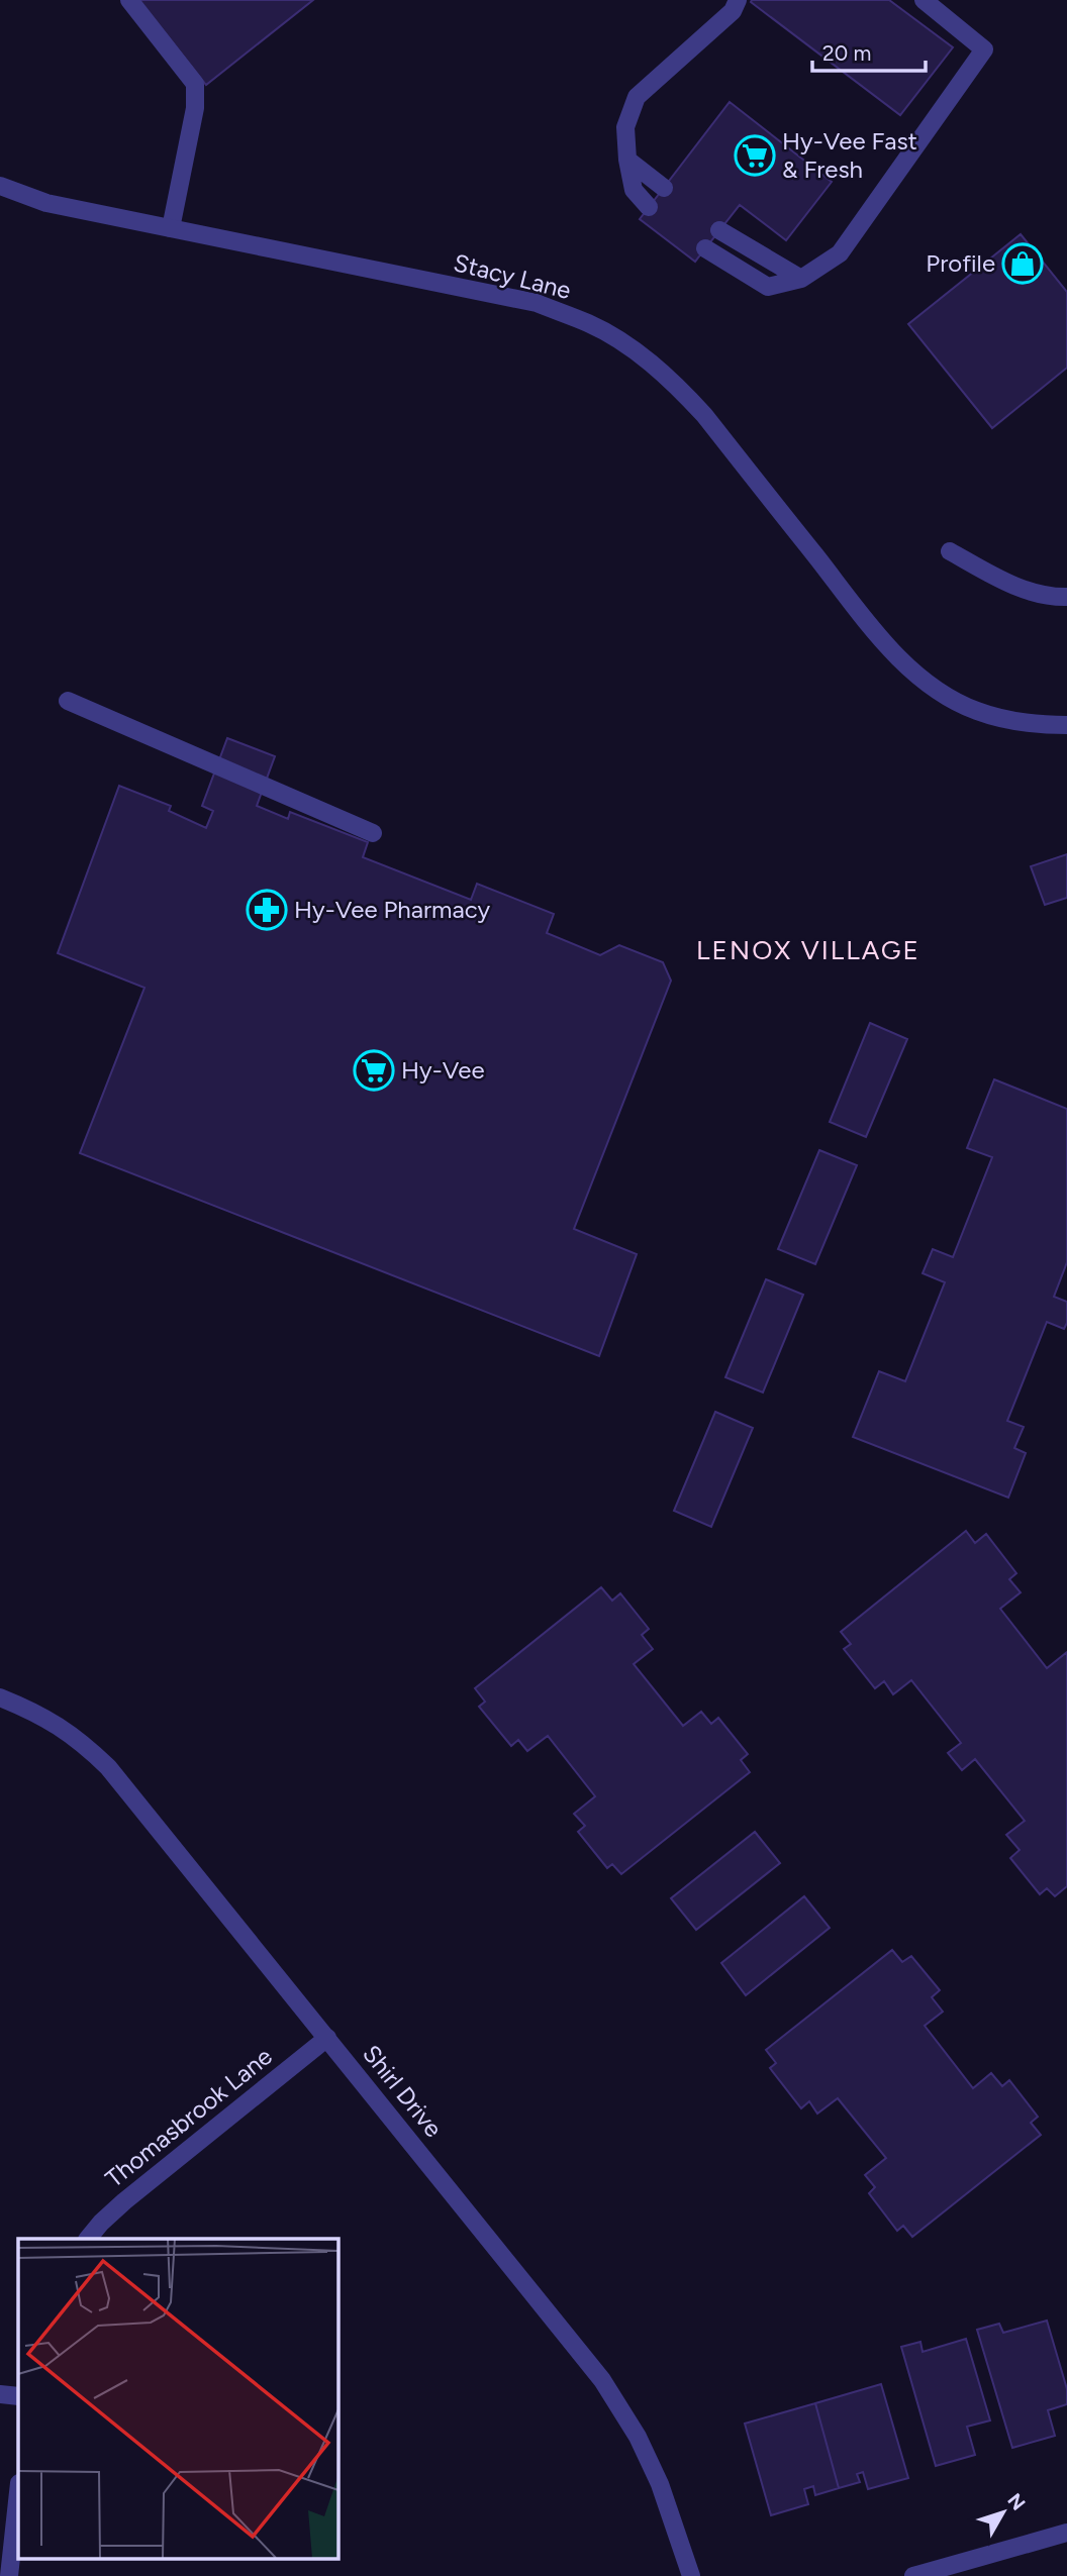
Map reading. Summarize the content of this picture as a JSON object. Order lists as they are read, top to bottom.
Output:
{
  "streets": {
    "street": ["Stacy Lane", "Shirl Drive", "Thomasbrook Lane"]
  },
  "crossings": [
    ["Shirl Drive", "Thomasbrook Lane"]
  ],
  "districts": ["LENOX VILLAGE"],
  "places": {
    "supermarket": ["Hy-Vee Fast & Fresh", "Hy-Vee"],
    "shop": ["Profile"],
    "pharmacy": ["Hy-Vee Pharmacy"]
  },
  "scale_bar": "20 m",
  "north": "top right"
}
